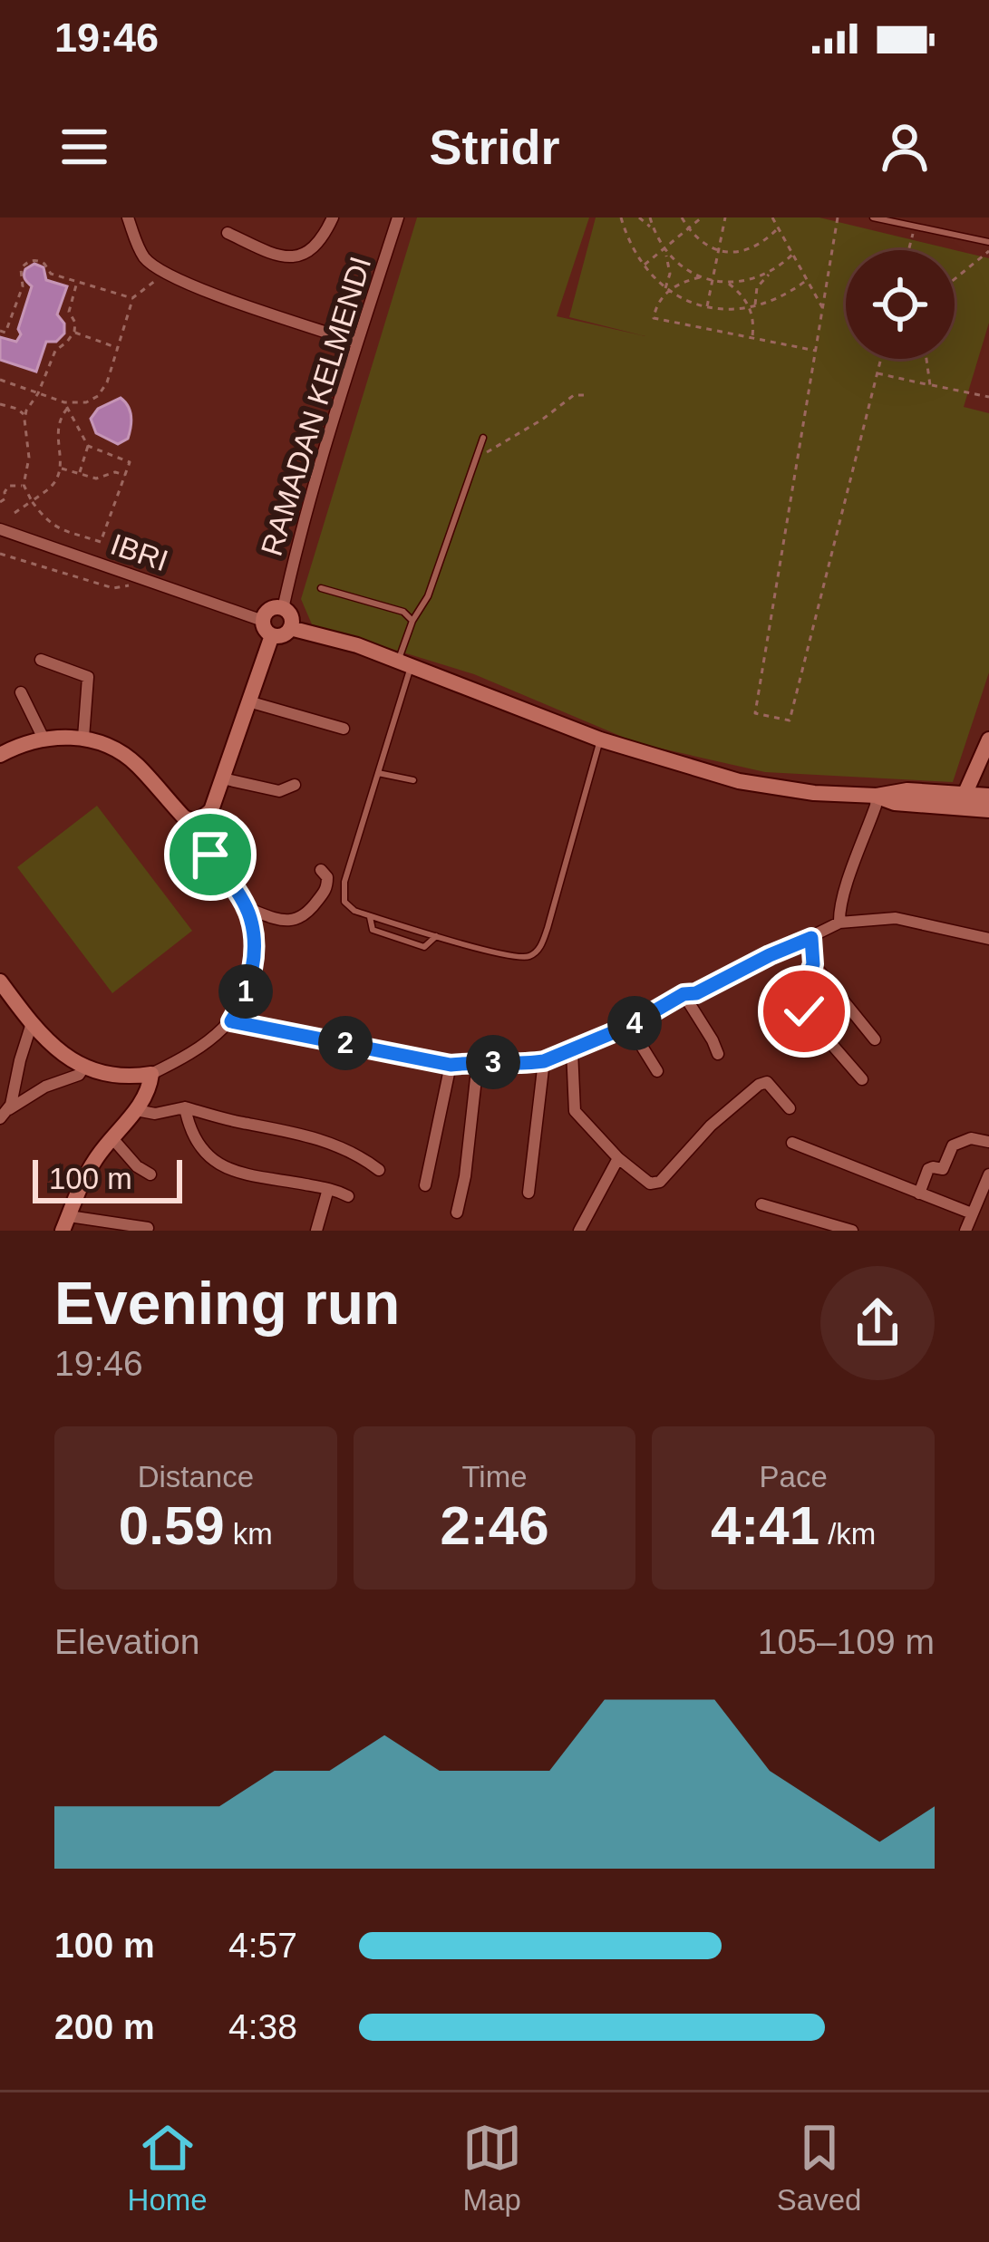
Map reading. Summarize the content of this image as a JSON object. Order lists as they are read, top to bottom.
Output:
{
  "streets": {
    "street": ["RAMADAN KELMENDI", "IBRI"]
  },
  "crossings": [
    ["RAMADAN KELMENDI", "IBRI"]
  ],
  "scale_bar": "100 m",
  "page": {
    "status": "19:46",
    "header": "Stridr",
    "pins": [
      "1",
      "4",
      "2",
      "3"
    ],
    "scale": "100 m",
    "heading": ["Evening run", "19:46"],
    "stats": [
      ["Distance", "0.59 km"],
      ["Time", "2:46"],
      ["Pace", "4:41 /km"]
    ],
    "chart": ["Elevation", "105–109 m"],
    "list": [
      {
        "name": "100 m",
        "note": "4:57"
      },
      {
        "name": "200 m",
        "note": "4:38"
      }
    ],
    "tabs": ["Home", "Map", "Saved"]
  }
}
